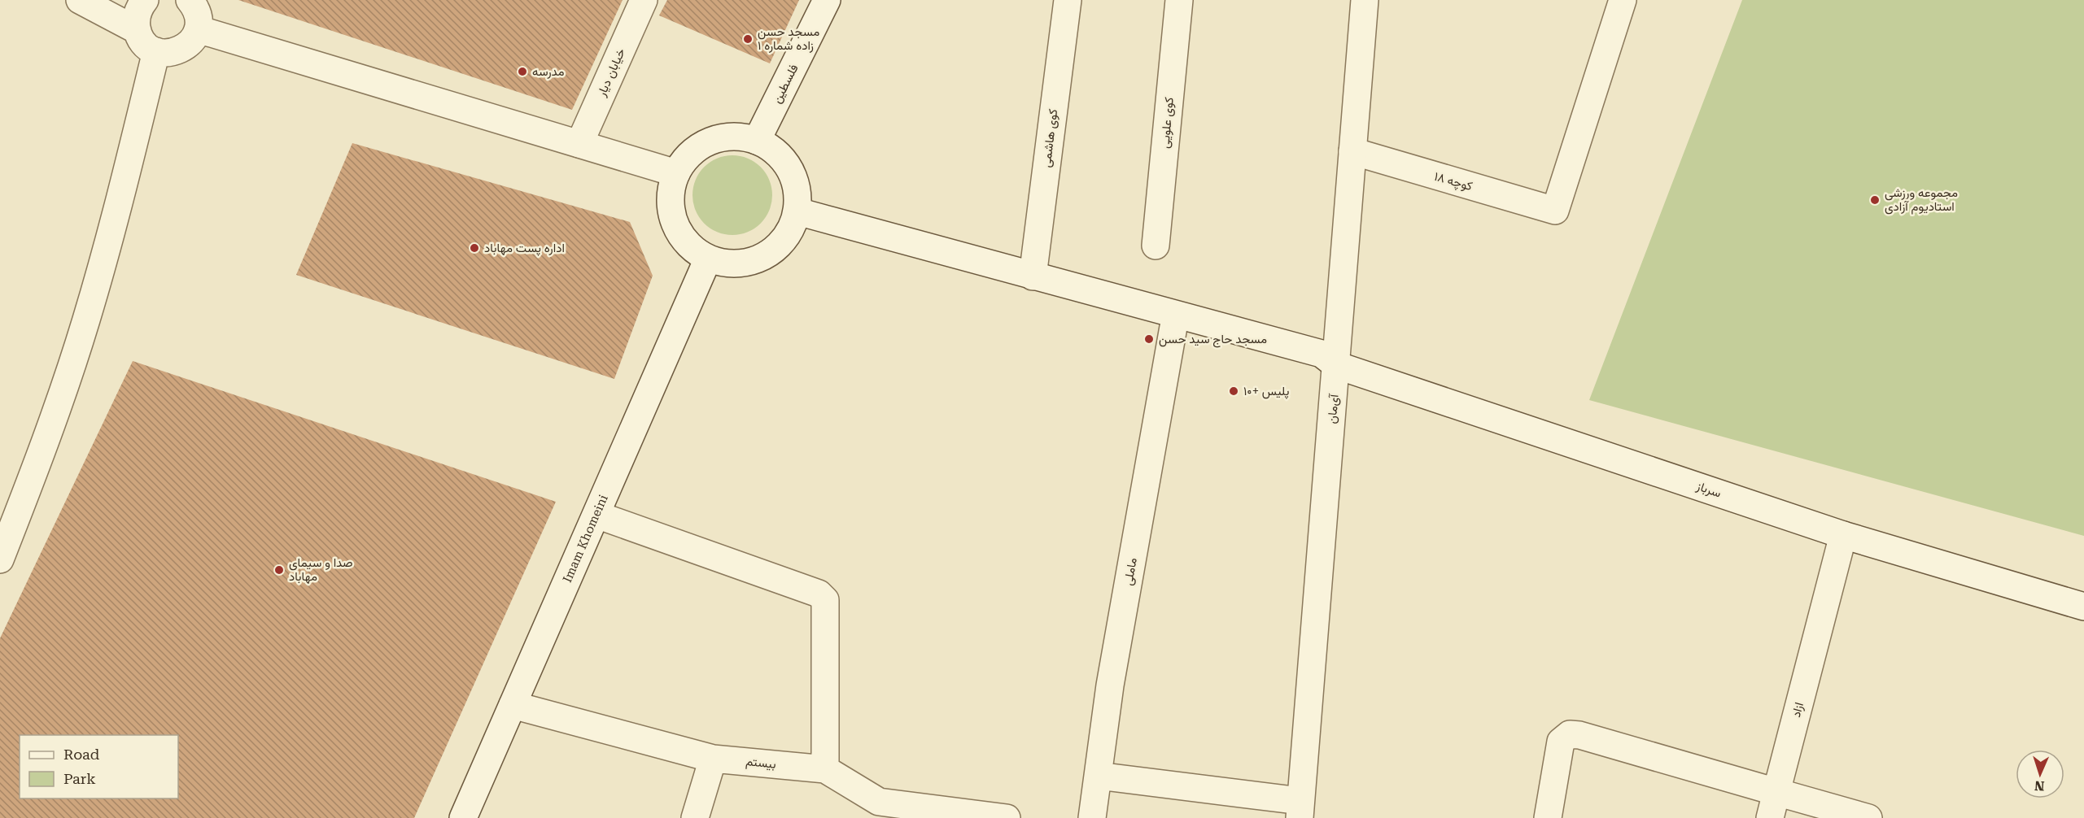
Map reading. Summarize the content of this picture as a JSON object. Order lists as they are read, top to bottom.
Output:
{
  "streets": {
    "street": [
      "خیابان دیار",
      "فلسطین",
      "کوی علویی",
      "کوی هاشمی",
      "کوچه ۱۸",
      "آی‌مان",
      "سرباز",
      "Imam Khomeini",
      "ماملی",
      "ازاد",
      "بیستم"
    ]
  },
  "crossings": [
    ["فلسطین", "Imam Khomeini"],
    ["کوچه ۱۸", "آی‌مان"],
    ["آی‌مان", "سرباز"],
    ["سرباز", "ازاد"],
    ["Imam Khomeini", "بیستم"]
  ],
  "places": [
    "مسجد حسن زاده شماره ۱",
    "مدرسه",
    "مجموعه ورزشی استادیوم آزادی",
    "اداره پست مهاباد",
    "مسجد حاج سید حسن",
    "پلیس +۱۰",
    "صدا و سیمای مهاباد"
  ],
  "legend": ["Road", "Park"],
  "north": "bottom"
}
